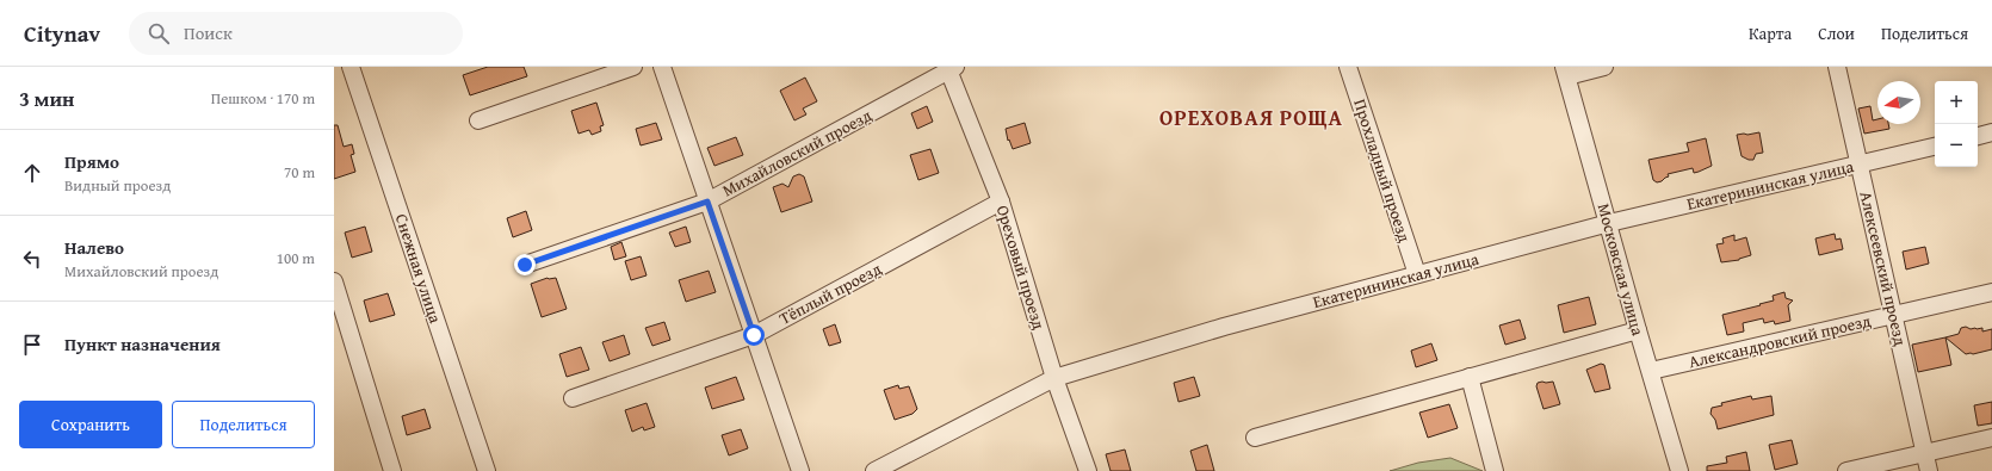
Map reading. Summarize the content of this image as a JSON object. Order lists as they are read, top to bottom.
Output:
{
  "streets": {
    "street": [
      "Михайловский проезд",
      "Прохладный проезд",
      "Екатерининская улица",
      "Ореховый проезд",
      "Снежная улица",
      "Алексеевский проезд",
      "Московская улица",
      "Тёплый проезд",
      "Александровский проезд"
    ]
  },
  "crossings": [
    ["Михайловский проезд", "Ореховый проезд"],
    ["Прохладный проезд", "Екатерининская улица"],
    ["Екатерининская улица", "Ореховый проезд"],
    ["Екатерининская улица", "Алексеевский проезд"],
    ["Екатерининская улица", "Московская улица"],
    ["Ореховый проезд", "Тёплый проезд"],
    ["Алексеевский проезд", "Александровский проезд"],
    ["Московская улица", "Александровский проезд"]
  ],
  "districts": ["ОРЕХОВАЯ РОЩА"],
  "north": "left",
  "page": {
    "header": "Citynav",
    "search": "Поиск",
    "nav": ["Карта", "Слои", "Поделиться"],
    "heading": ["3 мин", "Пешком · 170 m"],
    "map_buttons": ["+", "−"],
    "list": [
      ["Прямо", "Видный проезд", "70 m"],
      ["Налево", "Михайловский проезд", "100 m"],
      "Пункт назначения"
    ],
    "buttons": ["Сохранить", "Поделиться"]
  }
}
